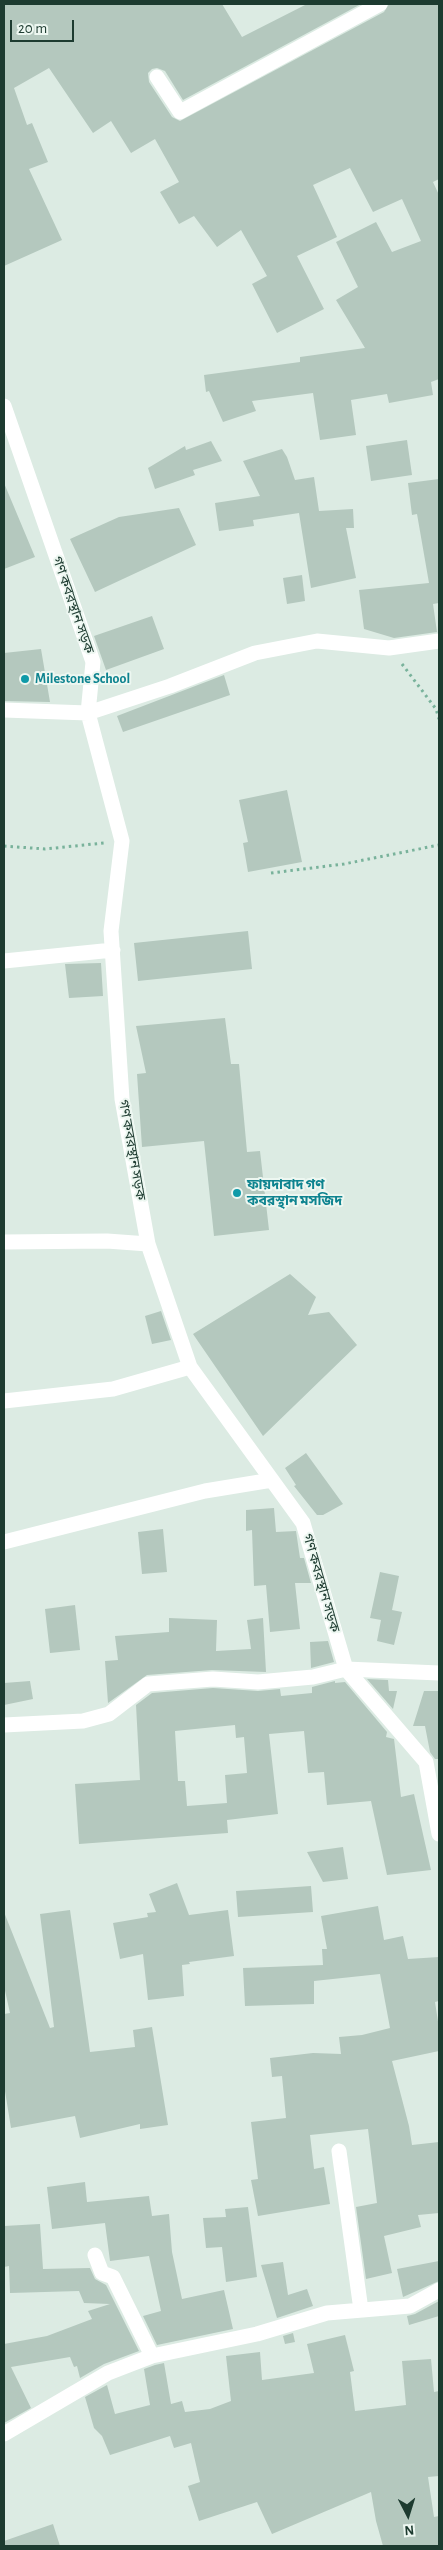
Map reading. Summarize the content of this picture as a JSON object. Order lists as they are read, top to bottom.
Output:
{
  "streets": {
    "street": ["গণ কবরস্থান সড়ক"]
  },
  "places": ["Milestone School", "ফায়দাবাদ গণ কবরস্থান মসজিদ"],
  "scale_bar": "20 m",
  "north": "bottom"
}
